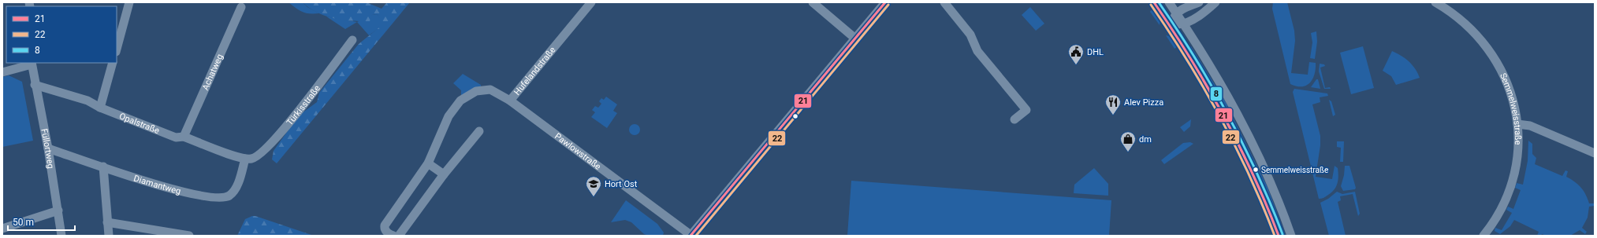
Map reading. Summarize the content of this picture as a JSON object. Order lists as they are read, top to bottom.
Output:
{
  "streets": {
    "street": [
      "Hufelandstraße",
      "Achatweg",
      "Türkisstraße",
      "Semmelweisstraße",
      "Opalstraße",
      "Füllortweg",
      "Pawlowstraße",
      "Diamantweg"
    ]
  },
  "crossings": [
    ["Hufelandstraße", "Pawlowstraße"],
    ["Achatweg", "Opalstraße"],
    ["Türkisstraße", "Opalstraße"],
    ["Türkisstraße", "Diamantweg"],
    ["Opalstraße", "Füllortweg"],
    ["Opalstraße", "Diamantweg"],
    ["Füllortweg", "Diamantweg"]
  ],
  "places": {
    "public building": ["DHL"],
    "restaurant": ["Alev Pizza"],
    "shop": ["dm"],
    "other": ["Semmelweisstraße"],
    "school or university": ["Hort Ost"]
  },
  "lines": ["transit line 21", "transit line 8", "transit line 22"],
  "legend": ["21", "22", "8"],
  "scale_bar": "50 m"
}
